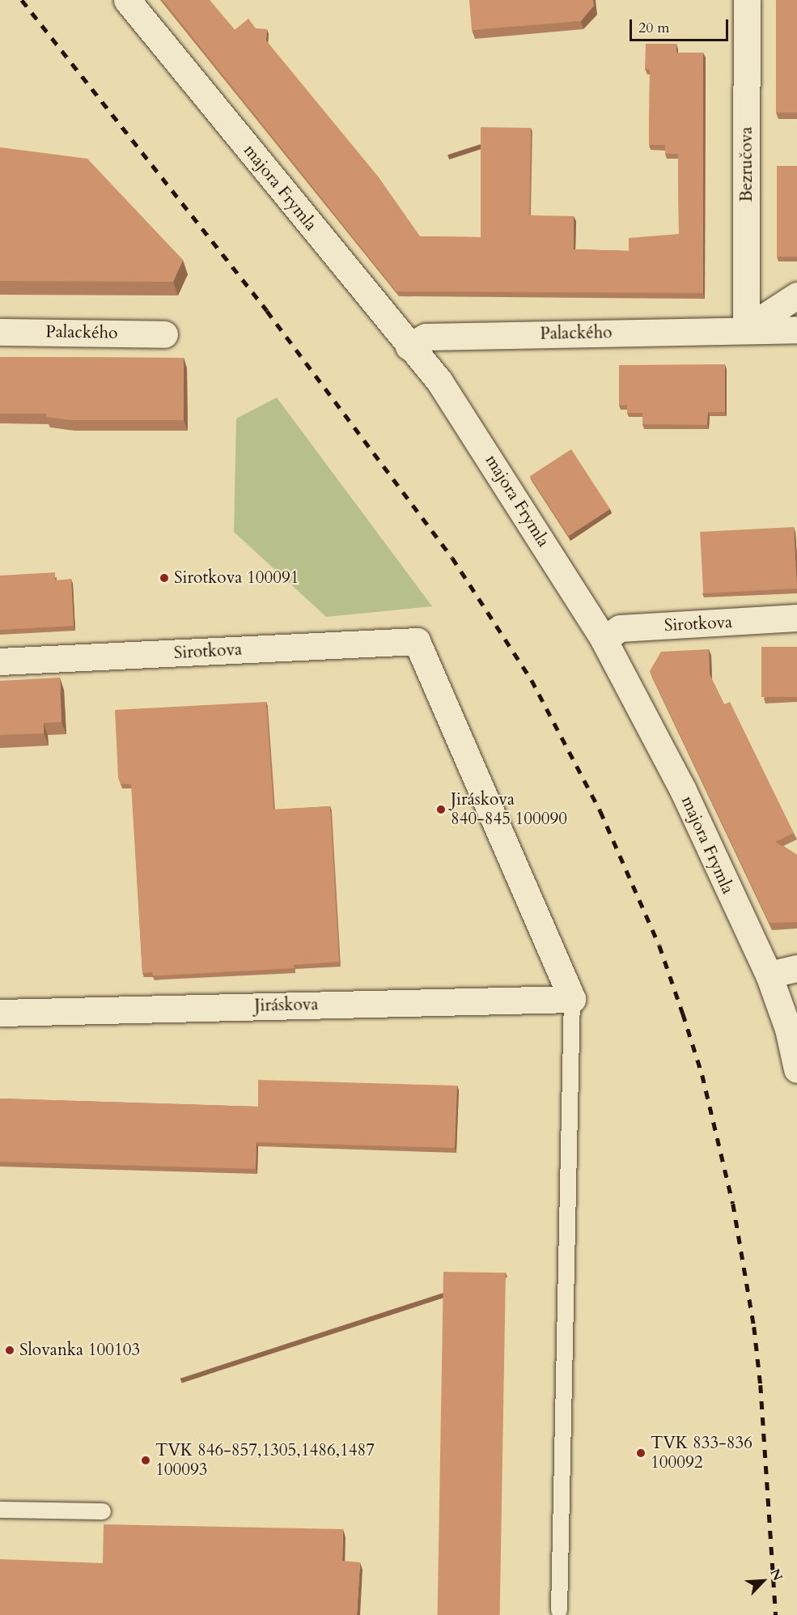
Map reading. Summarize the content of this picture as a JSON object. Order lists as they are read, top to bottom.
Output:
{
  "streets": {
    "street": [
      "Bezručova",
      "majora Frymla",
      "Palackého",
      "Sirotkova",
      "Jiráskova"
    ]
  },
  "crossings": [
    ["Bezručova", "Palackého"],
    ["majora Frymla", "Palackého"],
    ["majora Frymla", "Sirotkova"],
    ["Sirotkova", "Jiráskova"]
  ],
  "places": [
    "Sirotkova 100091",
    "Jiráskova 840-845 100090",
    "Slovanka 100103",
    "TVK 833-836 100092",
    "TVK 846-857,1305,1486,1487 100093"
  ],
  "scale_bar": "20 m",
  "north": "top right"
}
